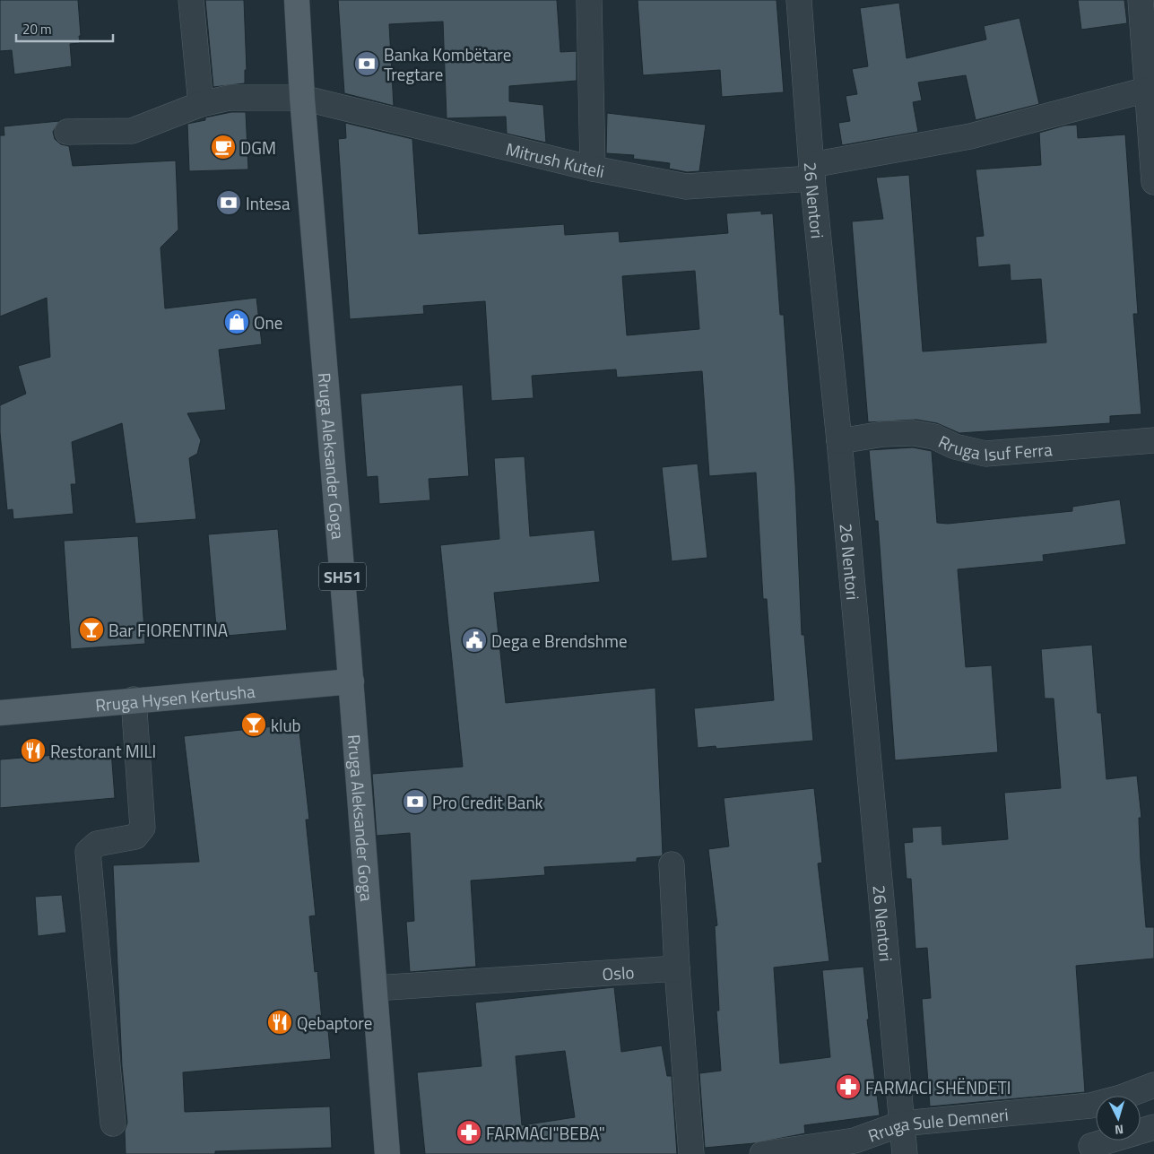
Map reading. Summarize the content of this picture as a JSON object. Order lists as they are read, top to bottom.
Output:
{
  "streets": {
    "main road": ["Rruga Aleksander Goga", "SH51", "Rruga Hysen Kertusha"],
    "street": [
      "Mitrush Kuteli",
      "26 Nentori",
      "Rruga Isuf Ferra",
      "Oslo",
      "Rruga Sule Demneri"
    ]
  },
  "crossings": [
    ["Mitrush Kuteli", "26 Nentori"],
    ["Mitrush Kuteli", "Rruga Aleksander Goga"],
    ["26 Nentori", "Rruga Isuf Ferra"],
    ["26 Nentori", "Rruga Sule Demneri"],
    ["Rruga Aleksander Goga", "Rruga Hysen Kertusha"],
    ["Rruga Aleksander Goga", "Oslo"]
  ],
  "places": {
    "bank": ["Banka Kombëtare Tregtare", "Intesa", "Pro Credit Bank"],
    "cafe": ["DGM"],
    "shop": ["One"],
    "bar": ["Bar FIORENTINA", "klub"],
    "public building": ["Dega e Brendshme"],
    "restaurant": ["Restorant MILI", "Qebaptore"],
    "pharmacy": ["FARMACI SHËNDETI", "FARMACI\"BEBA\""]
  },
  "scale_bar": "20 m",
  "north": "bottom"
}
